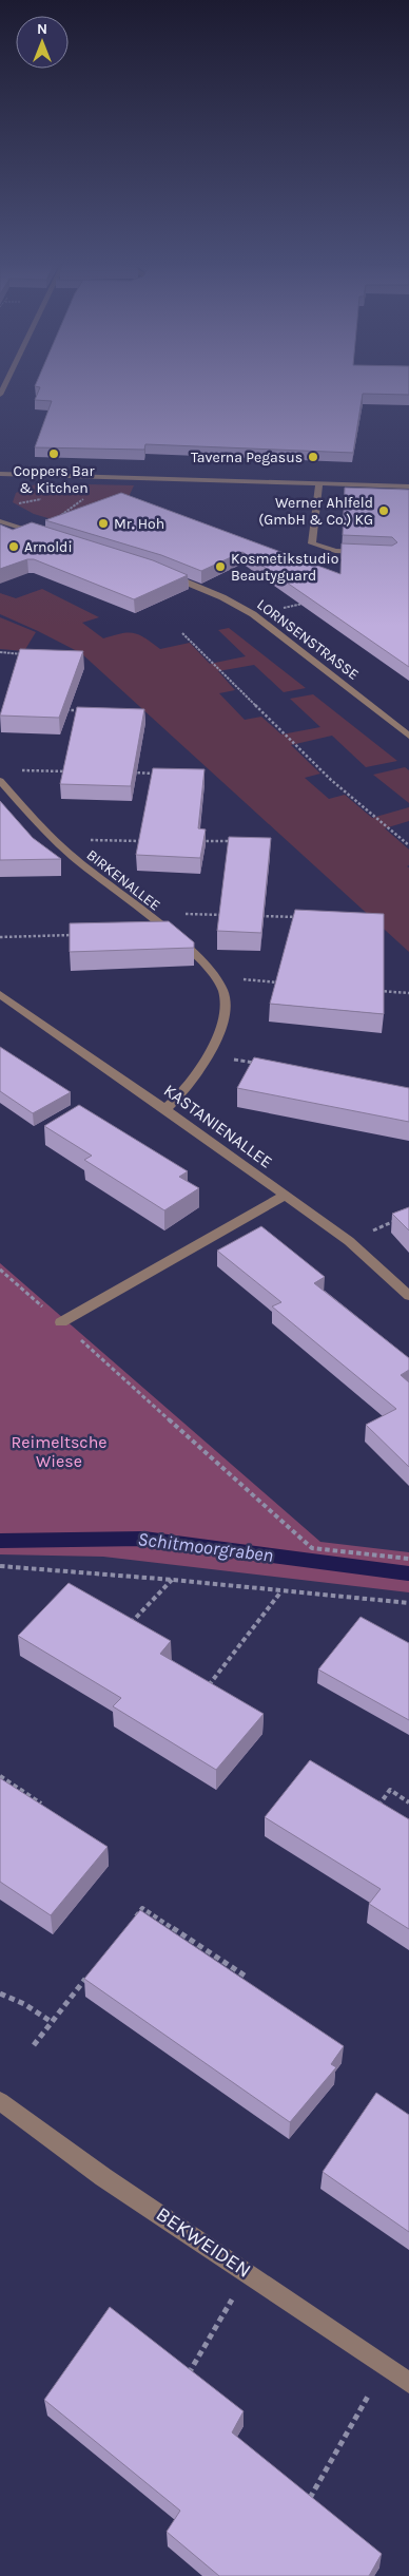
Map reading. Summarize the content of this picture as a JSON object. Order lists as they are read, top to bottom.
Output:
{
  "streets": {
    "street": [
      "LORNSENSTRASSE",
      "BIRKENALLEE",
      "KASTANIENALLEE",
      "BEKWEIDEN"
    ]
  },
  "crossings": [
    ["BIRKENALLEE", "KASTANIENALLEE"]
  ],
  "water": ["Schitmoorgraben"],
  "parks": ["Reimeltsche Wiese"],
  "places": [
    "Coppers Bar & Kitchen",
    "Taverna Pegasus",
    "Werner Ahlfeld (GmbH & Co.) KG",
    "Mr. Hoh",
    "Arnoldi",
    "Kosmetikstudio Beautyguard"
  ],
  "north": "top"
}
